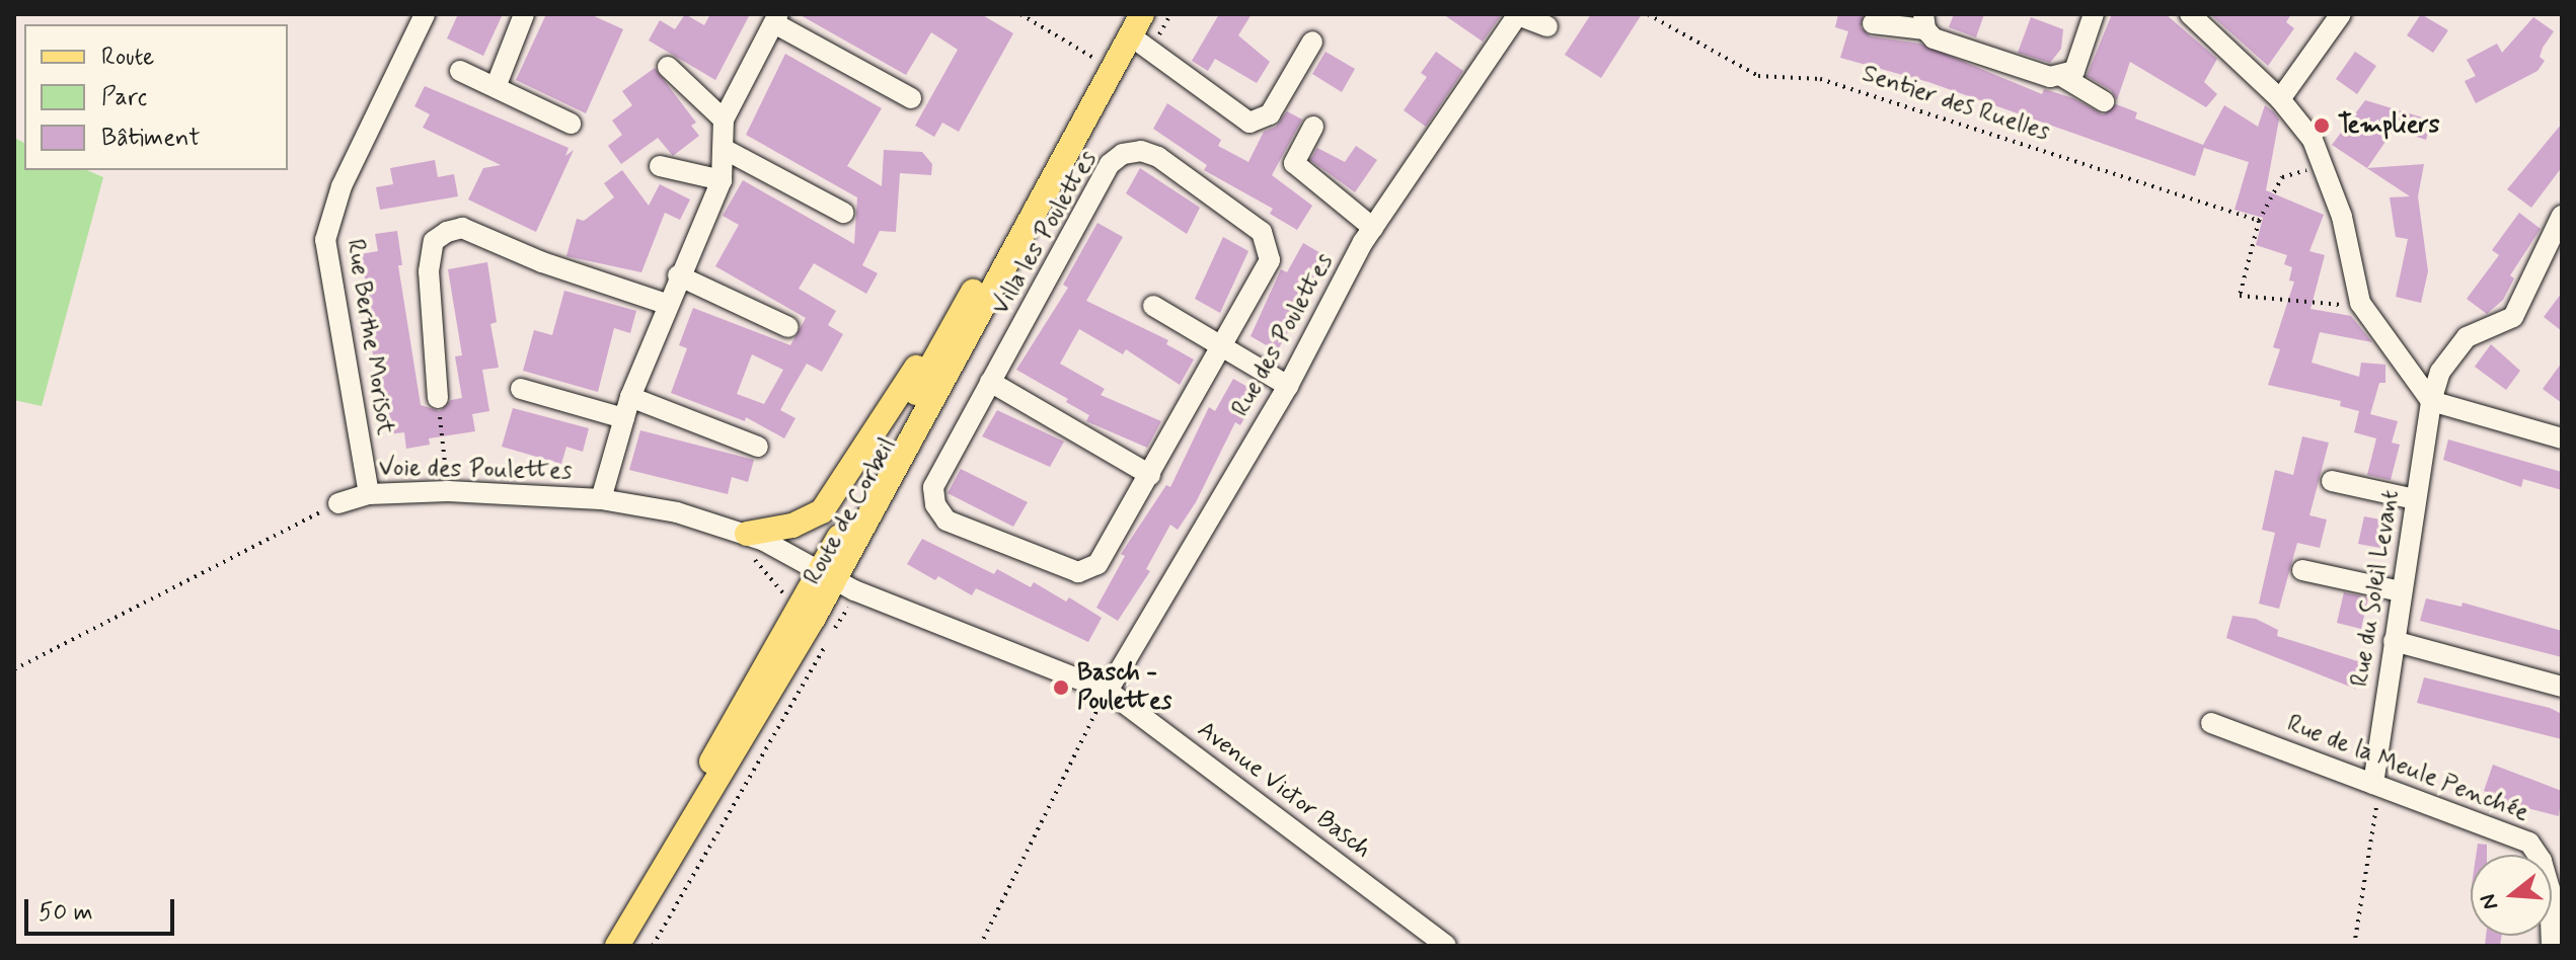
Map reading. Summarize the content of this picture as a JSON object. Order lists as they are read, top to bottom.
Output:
{
  "streets": {
    "main road": ["Route de Corbeil"],
    "street": [
      "Villa les Poulettes",
      "Rue des Poulettes",
      "Rue Berthe Morisot",
      "Voie des Poulettes",
      "Rue du Soleil Levant",
      "Rue de la Meule Penchée",
      "Avenue Victor Basch"
    ],
    "path": ["Sentier des Ruelles"]
  },
  "crossings": [
    ["Rue des Poulettes", "Avenue Victor Basch"],
    ["Rue Berthe Morisot", "Voie des Poulettes"],
    ["Voie des Poulettes", "Route de Corbeil"],
    ["Voie des Poulettes", "Avenue Victor Basch"],
    ["Route de Corbeil", "Avenue Victor Basch"],
    ["Rue du Soleil Levant", "Rue de la Meule Penchée"]
  ],
  "places": ["Templiers", "Basch - Poulettes"],
  "legend": ["Route", "Parc", "Bâtiment"],
  "scale_bar": "50 m",
  "north": "left"
}
